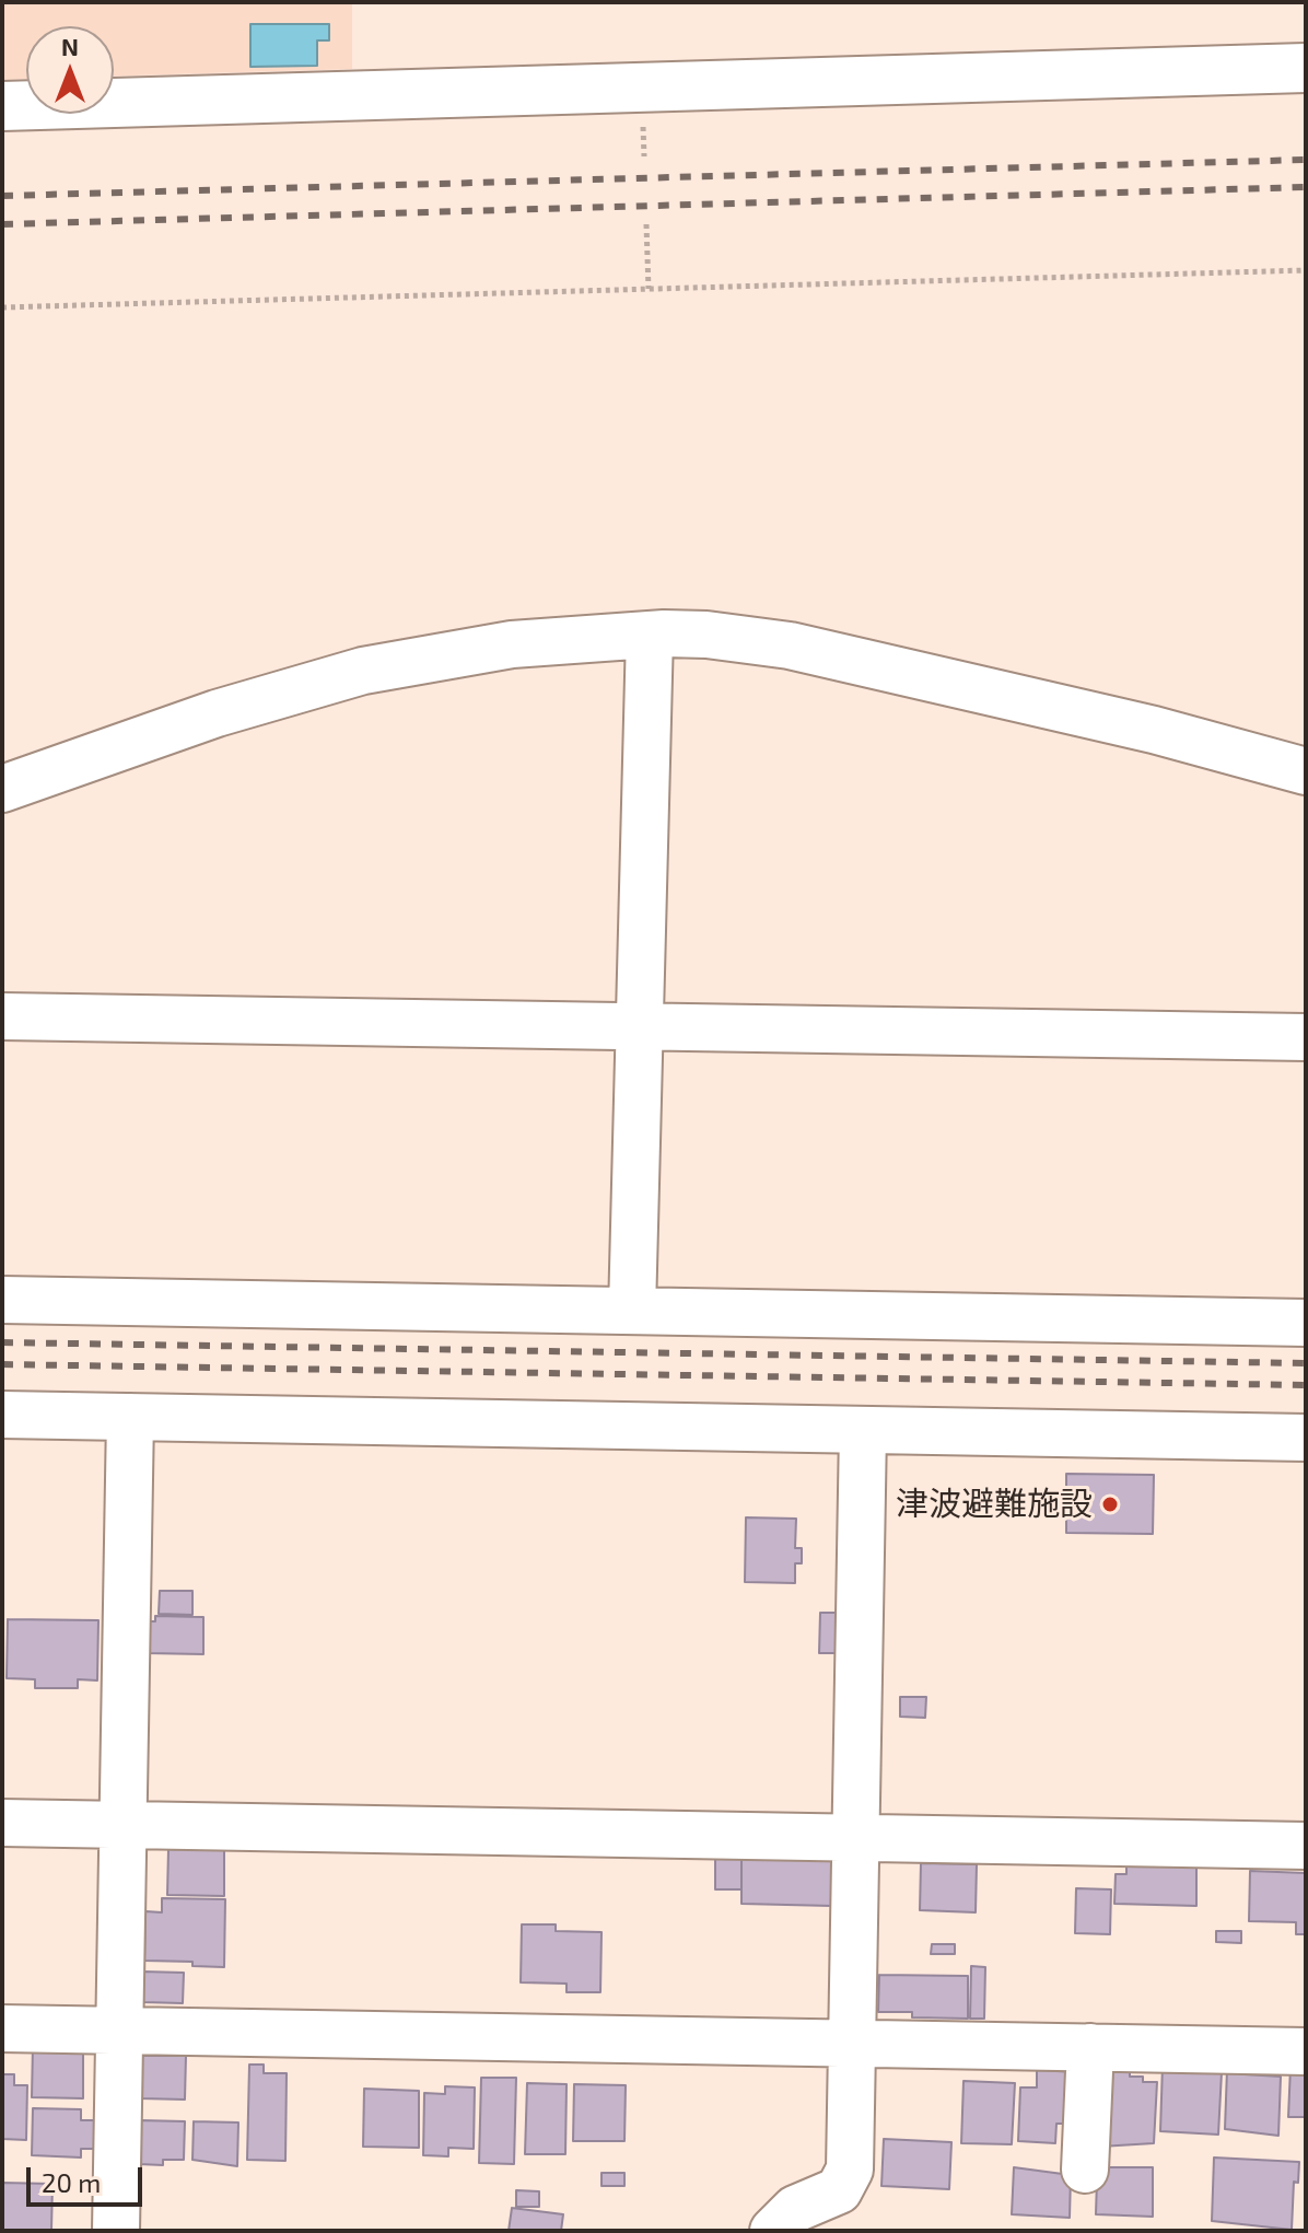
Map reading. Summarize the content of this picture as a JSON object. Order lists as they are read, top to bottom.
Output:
{
  "places": ["津波避難施設"],
  "scale_bar": "20 m",
  "north": "top"
}
